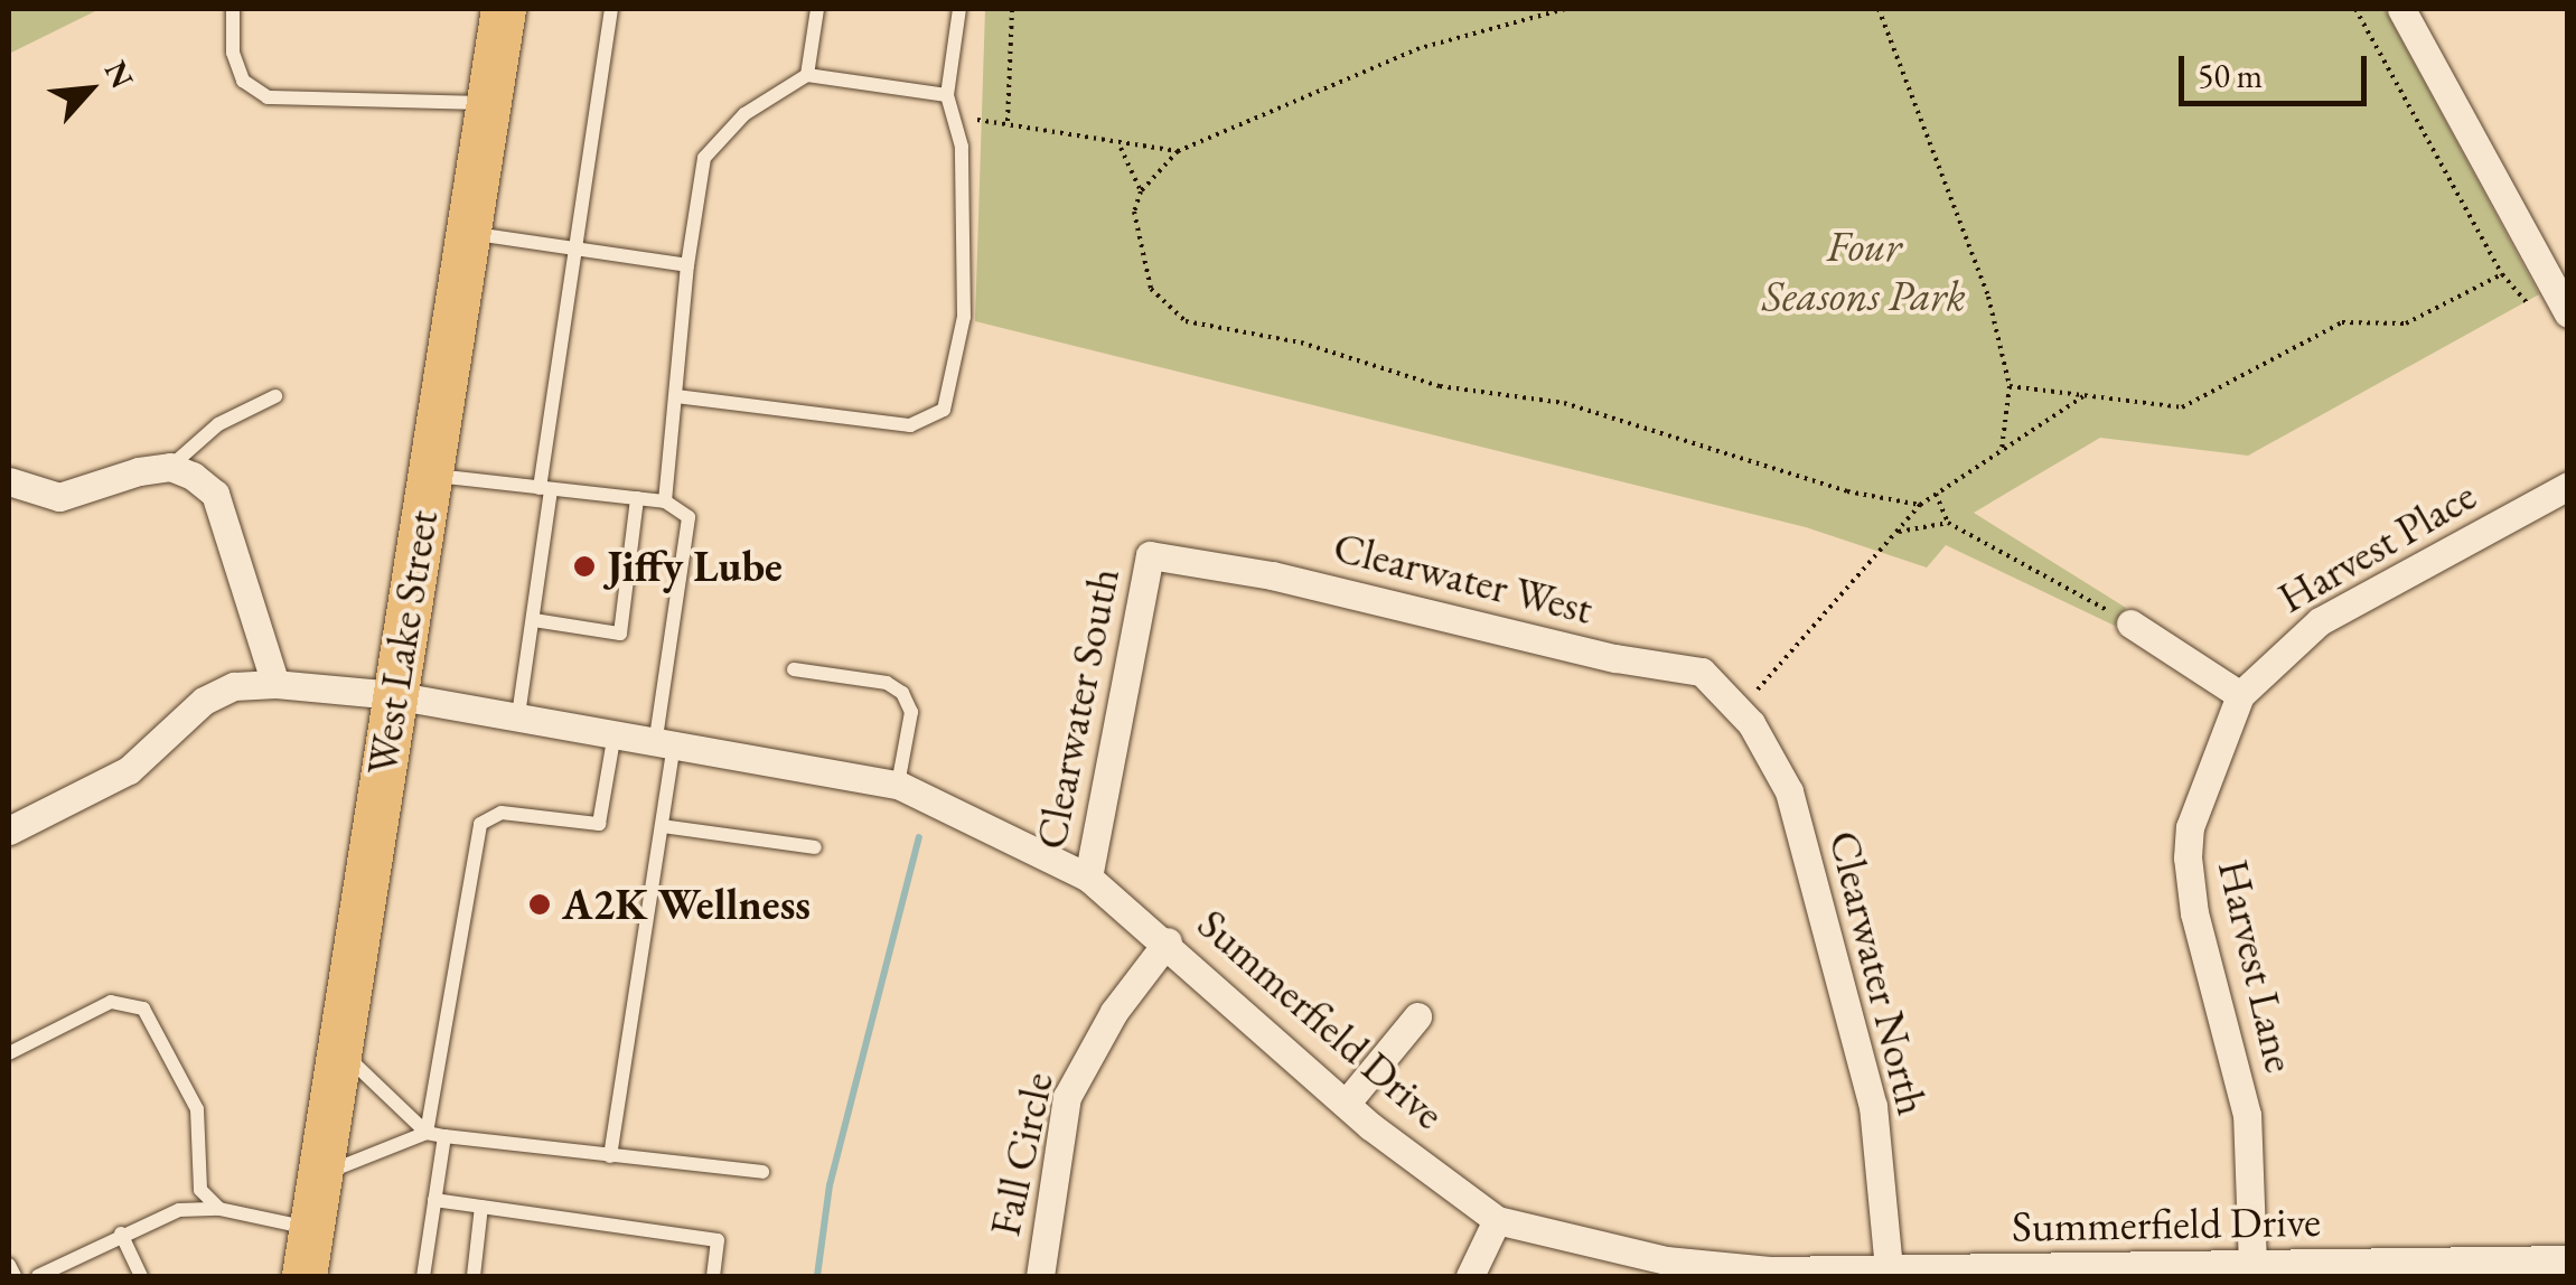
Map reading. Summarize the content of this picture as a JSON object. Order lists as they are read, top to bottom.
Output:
{
  "streets": {
    "main road": ["West Lake Street"],
    "street": [
      "Harvest Place",
      "Clearwater West",
      "Clearwater South",
      "Harvest Lane",
      "Clearwater North",
      "Summerfield Drive",
      "Fall Circle"
    ]
  },
  "crossings": [
    ["Harvest Place", "Harvest Lane"],
    ["Clearwater West", "Clearwater South"],
    ["Clearwater West", "Clearwater North"],
    ["West Lake Street", "Summerfield Drive"],
    ["Clearwater South", "Summerfield Drive"],
    ["Harvest Lane", "Summerfield Drive"],
    ["Clearwater North", "Summerfield Drive"],
    ["Summerfield Drive", "Fall Circle"]
  ],
  "parks": ["Four Seasons Park"],
  "places": ["Jiffy Lube", "A2K Wellness"],
  "scale_bar": "50 m",
  "north": "top right"
}
